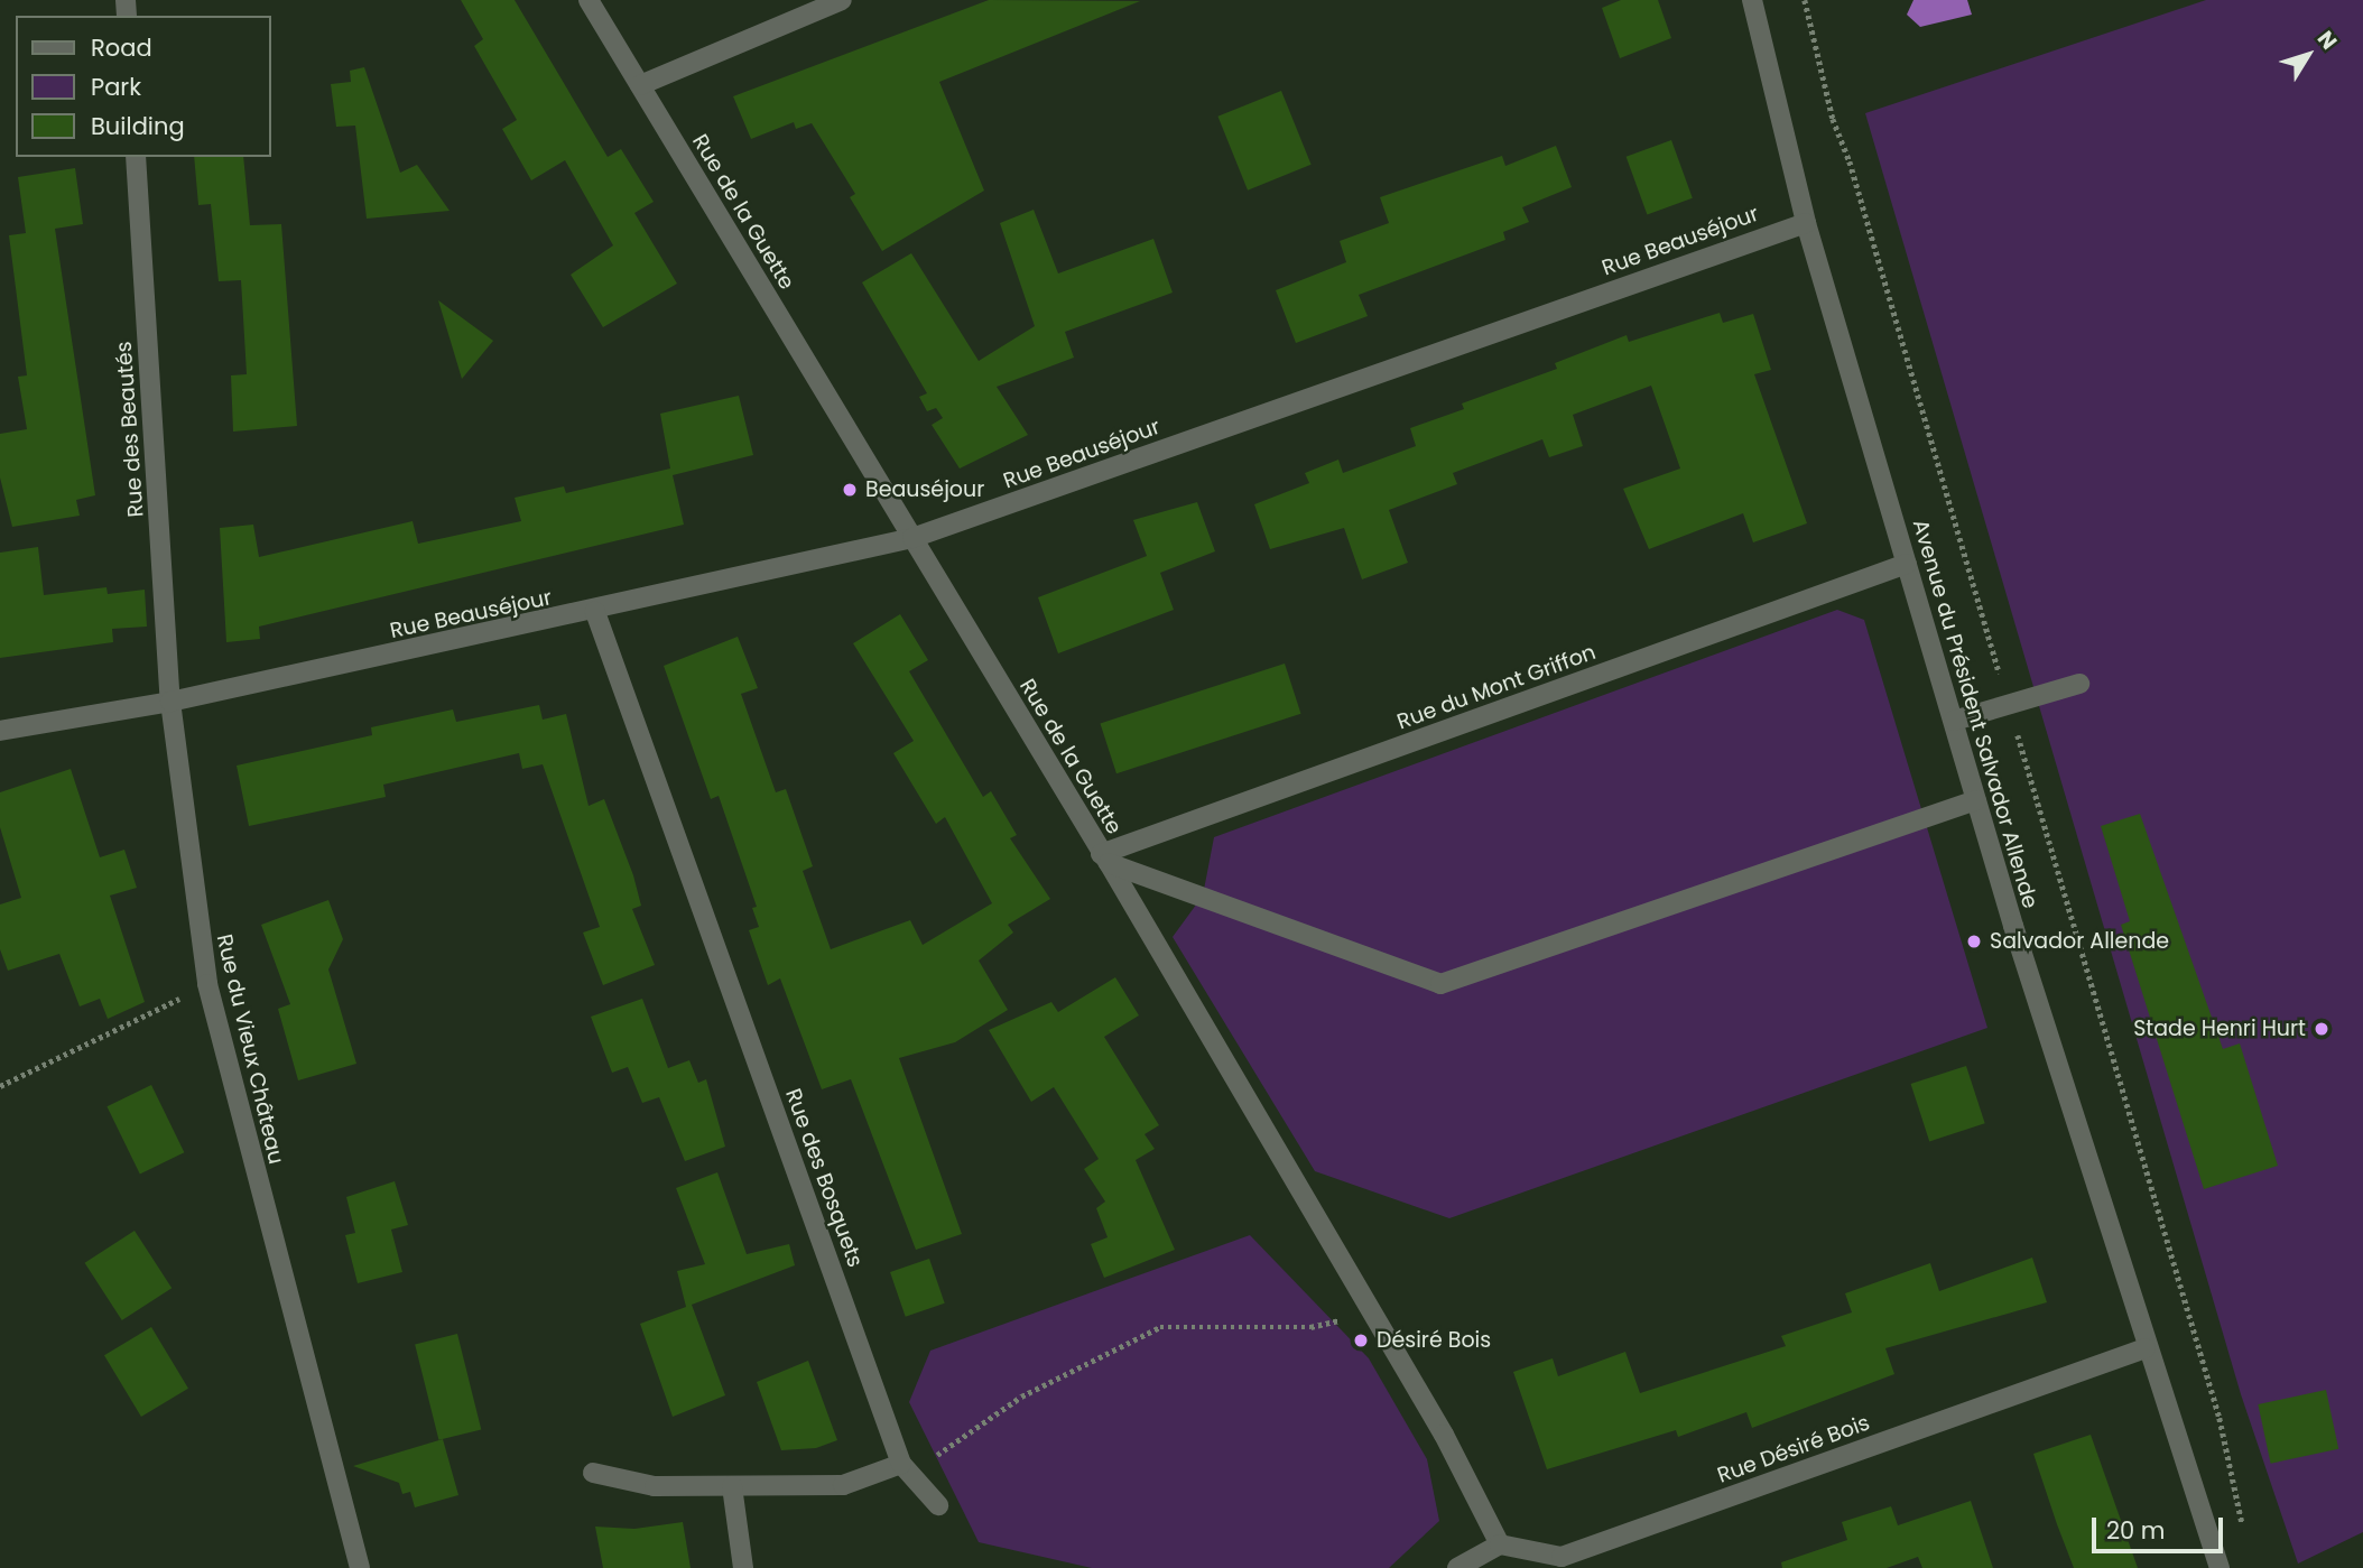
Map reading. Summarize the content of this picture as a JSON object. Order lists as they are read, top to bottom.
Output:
{
  "streets": {
    "street": [
      "Rue de la Guette",
      "Rue Beauséjour",
      "Rue des Beautés",
      "Rue du Mont Griffon",
      "Avenue du Président Salvador Allende",
      "Rue du Vieux Château",
      "Rue des Bosquets",
      "Rue Désiré Bois"
    ]
  },
  "crossings": [
    ["Rue de la Guette", "Rue Beauséjour"],
    ["Rue de la Guette", "Rue du Mont Griffon"],
    ["Rue de la Guette", "Rue Désiré Bois"],
    ["Rue Beauséjour", "Rue des Beautés"],
    ["Rue Beauséjour", "Avenue du Président Salvador Allende"],
    ["Rue Beauséjour", "Rue du Vieux Château"],
    ["Rue Beauséjour", "Rue des Bosquets"],
    ["Rue des Beautés", "Rue du Vieux Château"],
    ["Rue du Mont Griffon", "Avenue du Président Salvador Allende"],
    ["Avenue du Président Salvador Allende", "Rue Désiré Bois"]
  ],
  "places": [
    "Beauséjour",
    "Salvador Allende",
    "Stade Henri Hurt",
    "Désiré Bois"
  ],
  "legend": ["Road", "Park", "Building"],
  "scale_bar": "20 m",
  "north": "top right"
}
